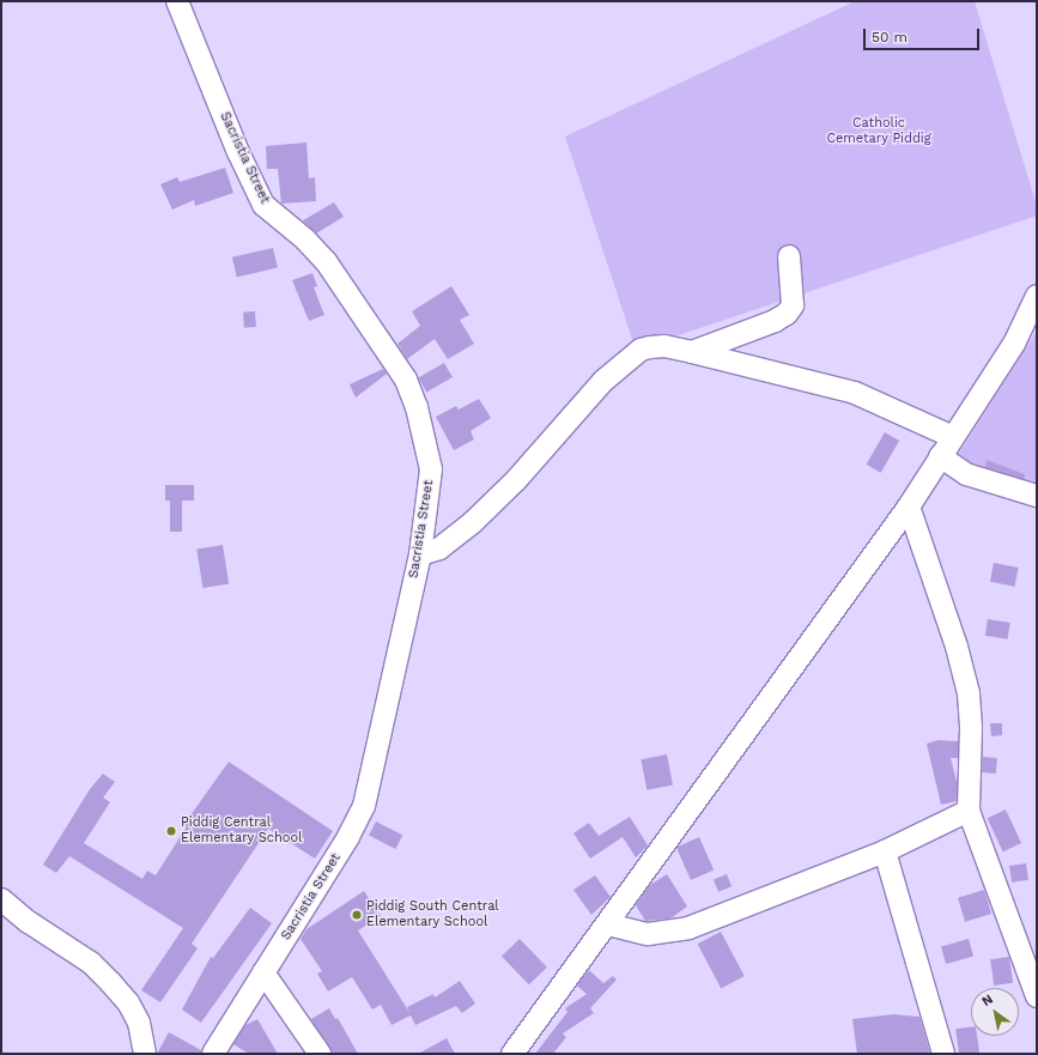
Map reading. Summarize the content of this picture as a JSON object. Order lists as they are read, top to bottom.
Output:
{
  "streets": {
    "street": ["Sacristia Street"]
  },
  "parks": ["Catholic Cemetary Piddig"],
  "places": ["Piddig Central Elementary School", "Piddig South Central Elementary School"],
  "scale_bar": "50 m",
  "north": "top left"
}
